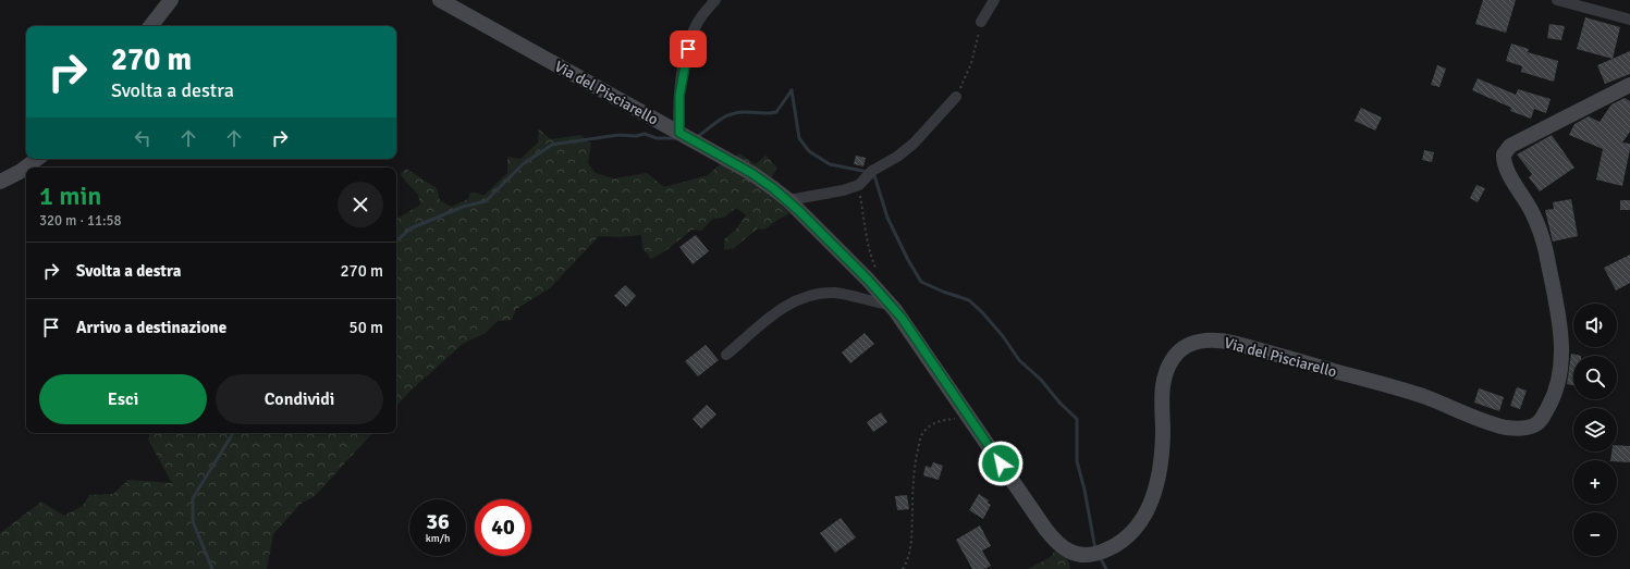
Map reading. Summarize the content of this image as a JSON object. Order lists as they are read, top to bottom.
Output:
{
  "streets": {
    "street": ["Via del Pisciarello"]
  },
  "page": {
    "turn": ["270 m", "Svolta a destra"],
    "heading": ["1 min", "320 m · 11:58"],
    "list": [
      {
        "name": "Svolta a destra",
        "value": "270 m"
      },
      {
        "name": "Arrivo a destinazione",
        "value": "50 m"
      }
    ],
    "map_buttons": ["+", "−"],
    "buttons": ["Esci", "Condividi"],
    "speed": "36 km/h",
    "limit": "40"
  }
}
